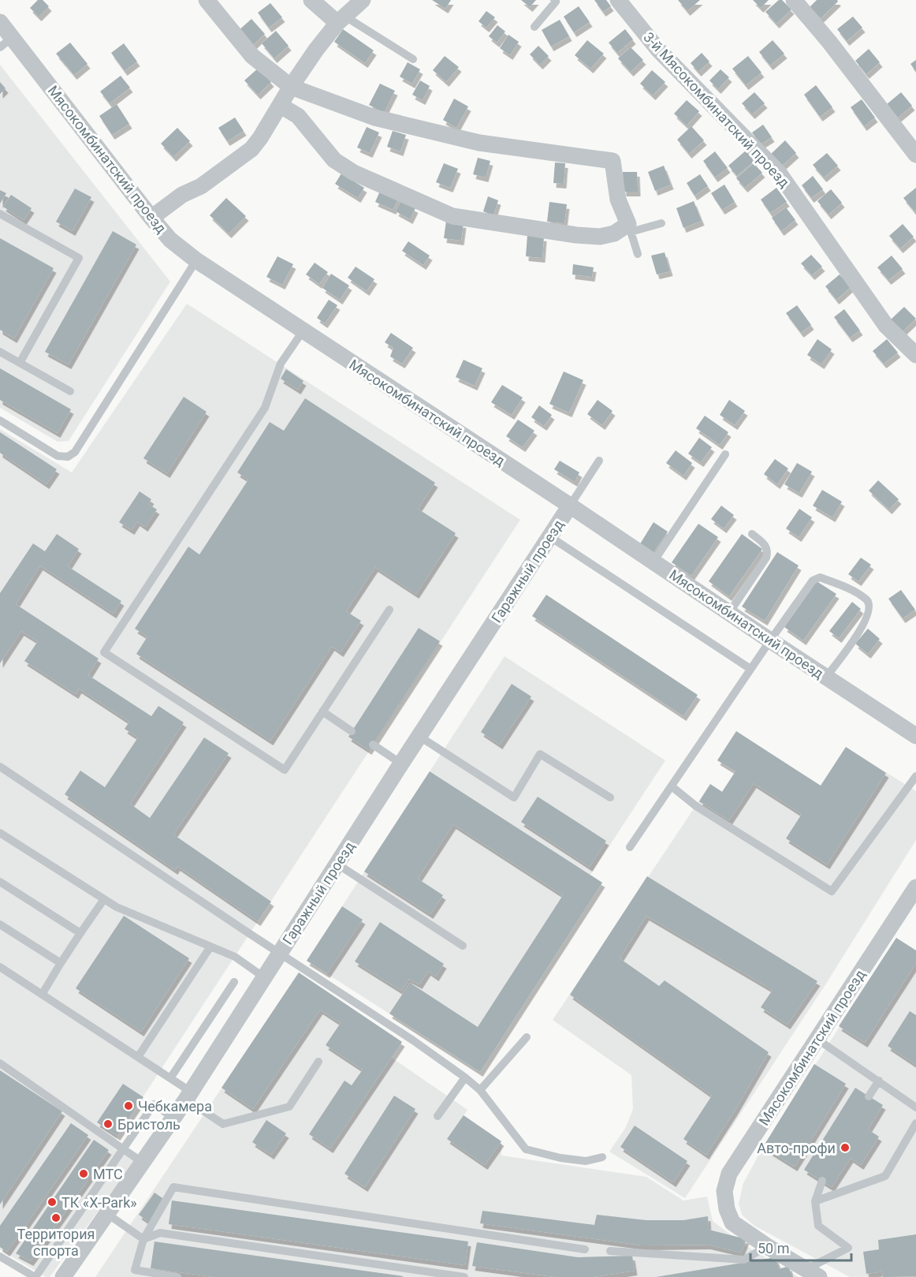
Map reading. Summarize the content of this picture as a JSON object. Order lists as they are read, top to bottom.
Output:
{
  "streets": {
    "street": ["3-й Мясокомбинатский проезд", "Мясокомбинатский проезд", "Гаражный проезд"]
  },
  "crossings": [
    ["Мясокомбинатский проезд", "Гаражный проезд"]
  ],
  "places": [
    "Чебкамера",
    "Бристоль",
    "Авто-профи",
    "МТС",
    "ТК «X-Park»",
    "Территория спорта"
  ],
  "scale_bar": "50 m"
}
